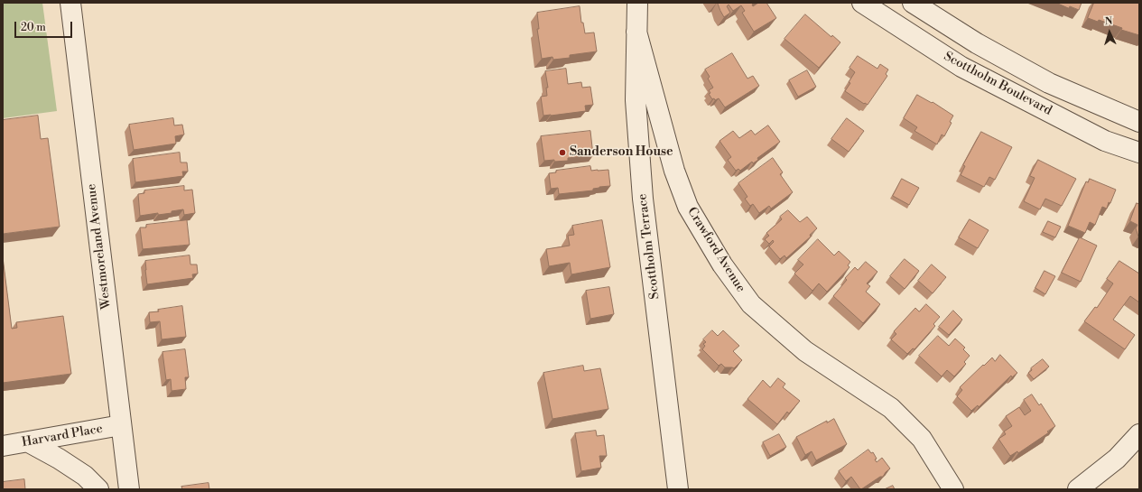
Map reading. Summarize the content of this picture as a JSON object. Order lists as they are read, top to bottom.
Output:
{
  "streets": {
    "street": [
      "Scottholm Boulevard",
      "Westmoreland Avenue",
      "Scottholm Terrace",
      "Crawford Avenue",
      "Harvard Place"
    ]
  },
  "crossings": [
    ["Westmoreland Avenue", "Harvard Place"],
    ["Scottholm Terrace", "Crawford Avenue"]
  ],
  "places": ["Sanderson House"],
  "scale_bar": "20 m",
  "north": "top"
}
